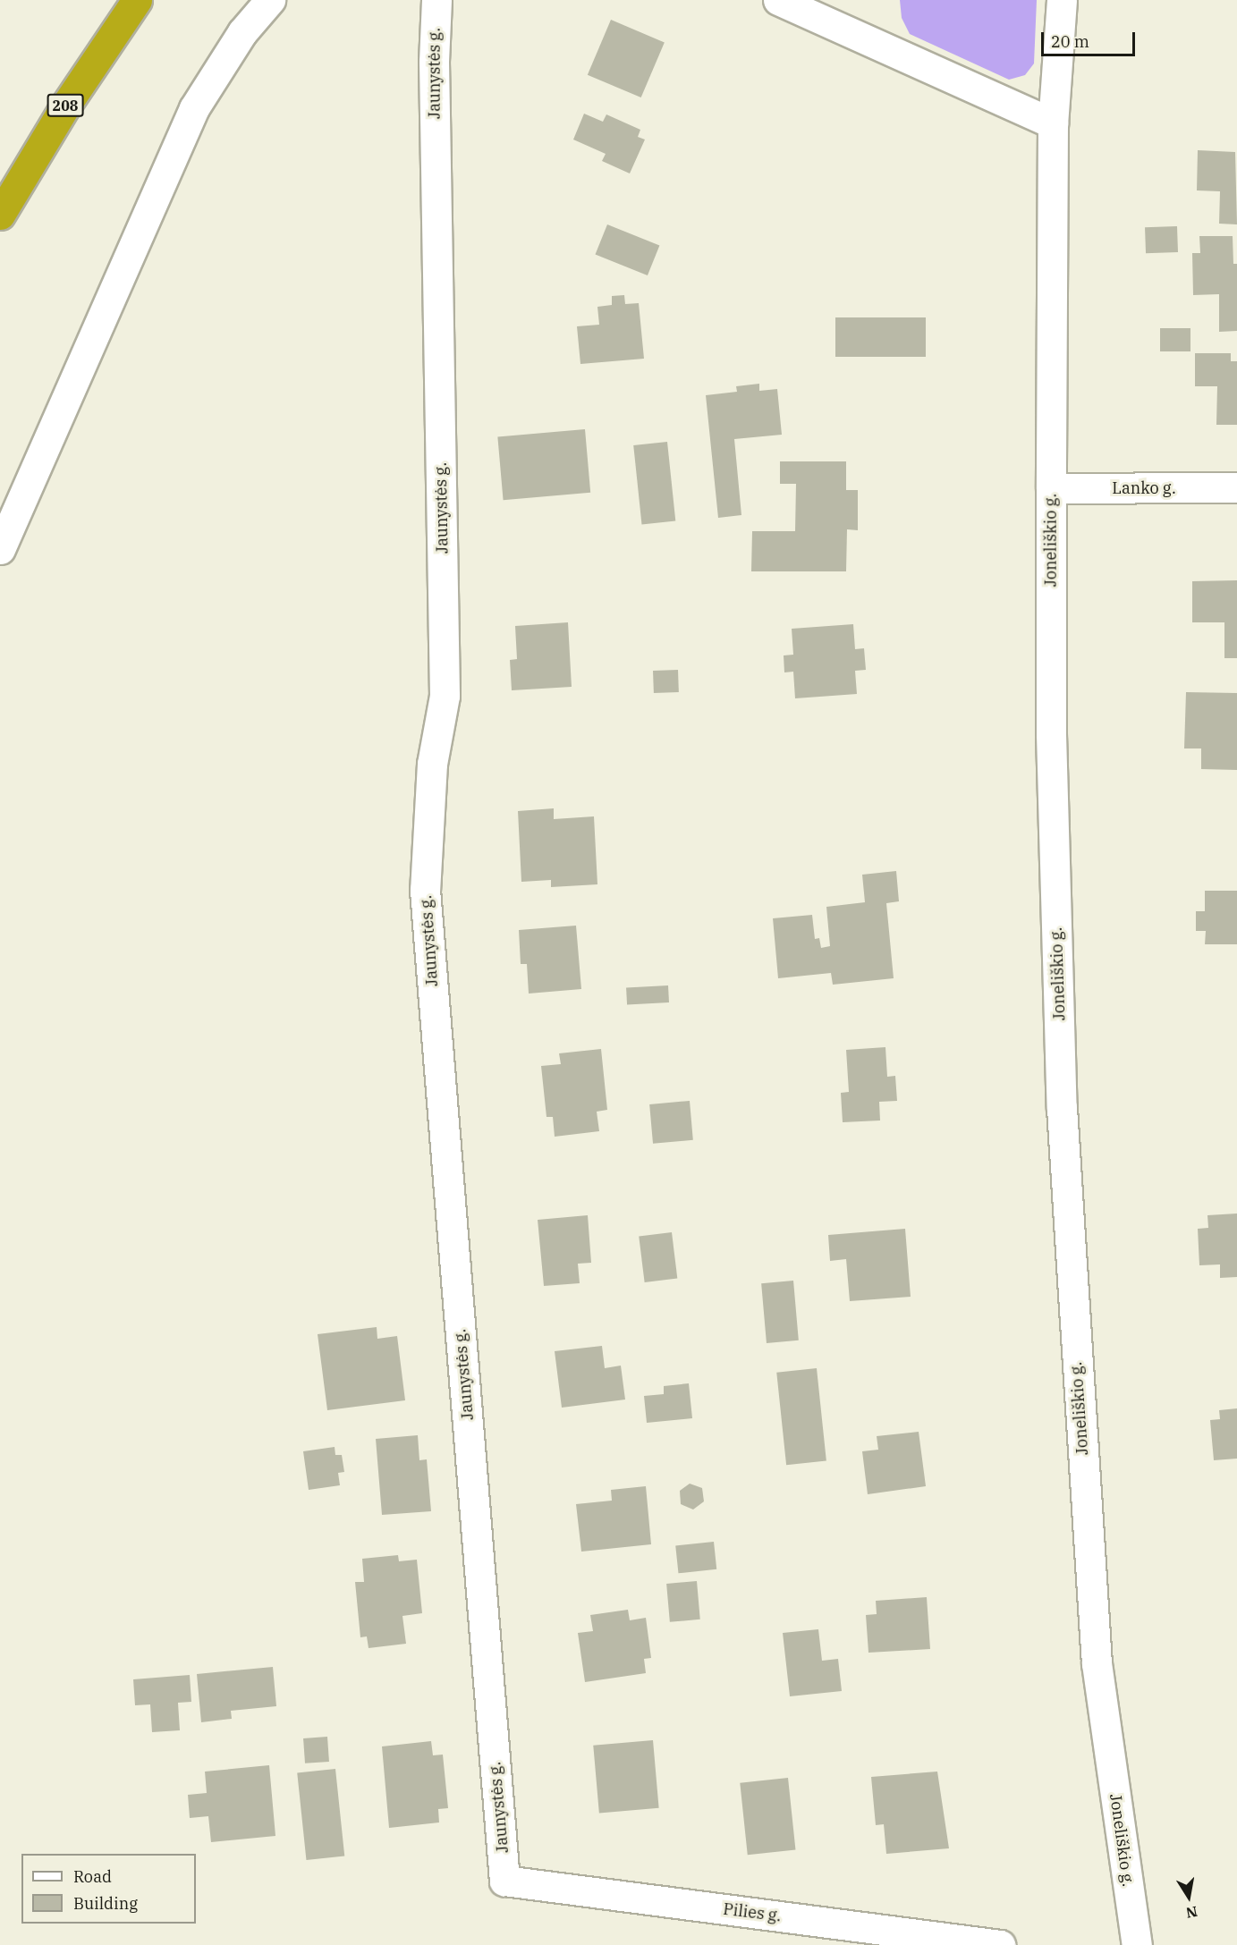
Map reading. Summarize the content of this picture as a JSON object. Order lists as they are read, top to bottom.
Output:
{
  "streets": {
    "highway": ["208"],
    "street": [
      "Jaunystės g.",
      "Lanko g.",
      "Joneliškio g.",
      "Pilies g."
    ]
  },
  "crossings": [
    ["Jaunystės g.", "Pilies g."],
    ["Lanko g.", "Joneliškio g."]
  ],
  "legend": ["Road", "Building"],
  "scale_bar": "20 m",
  "north": "bottom"
}
